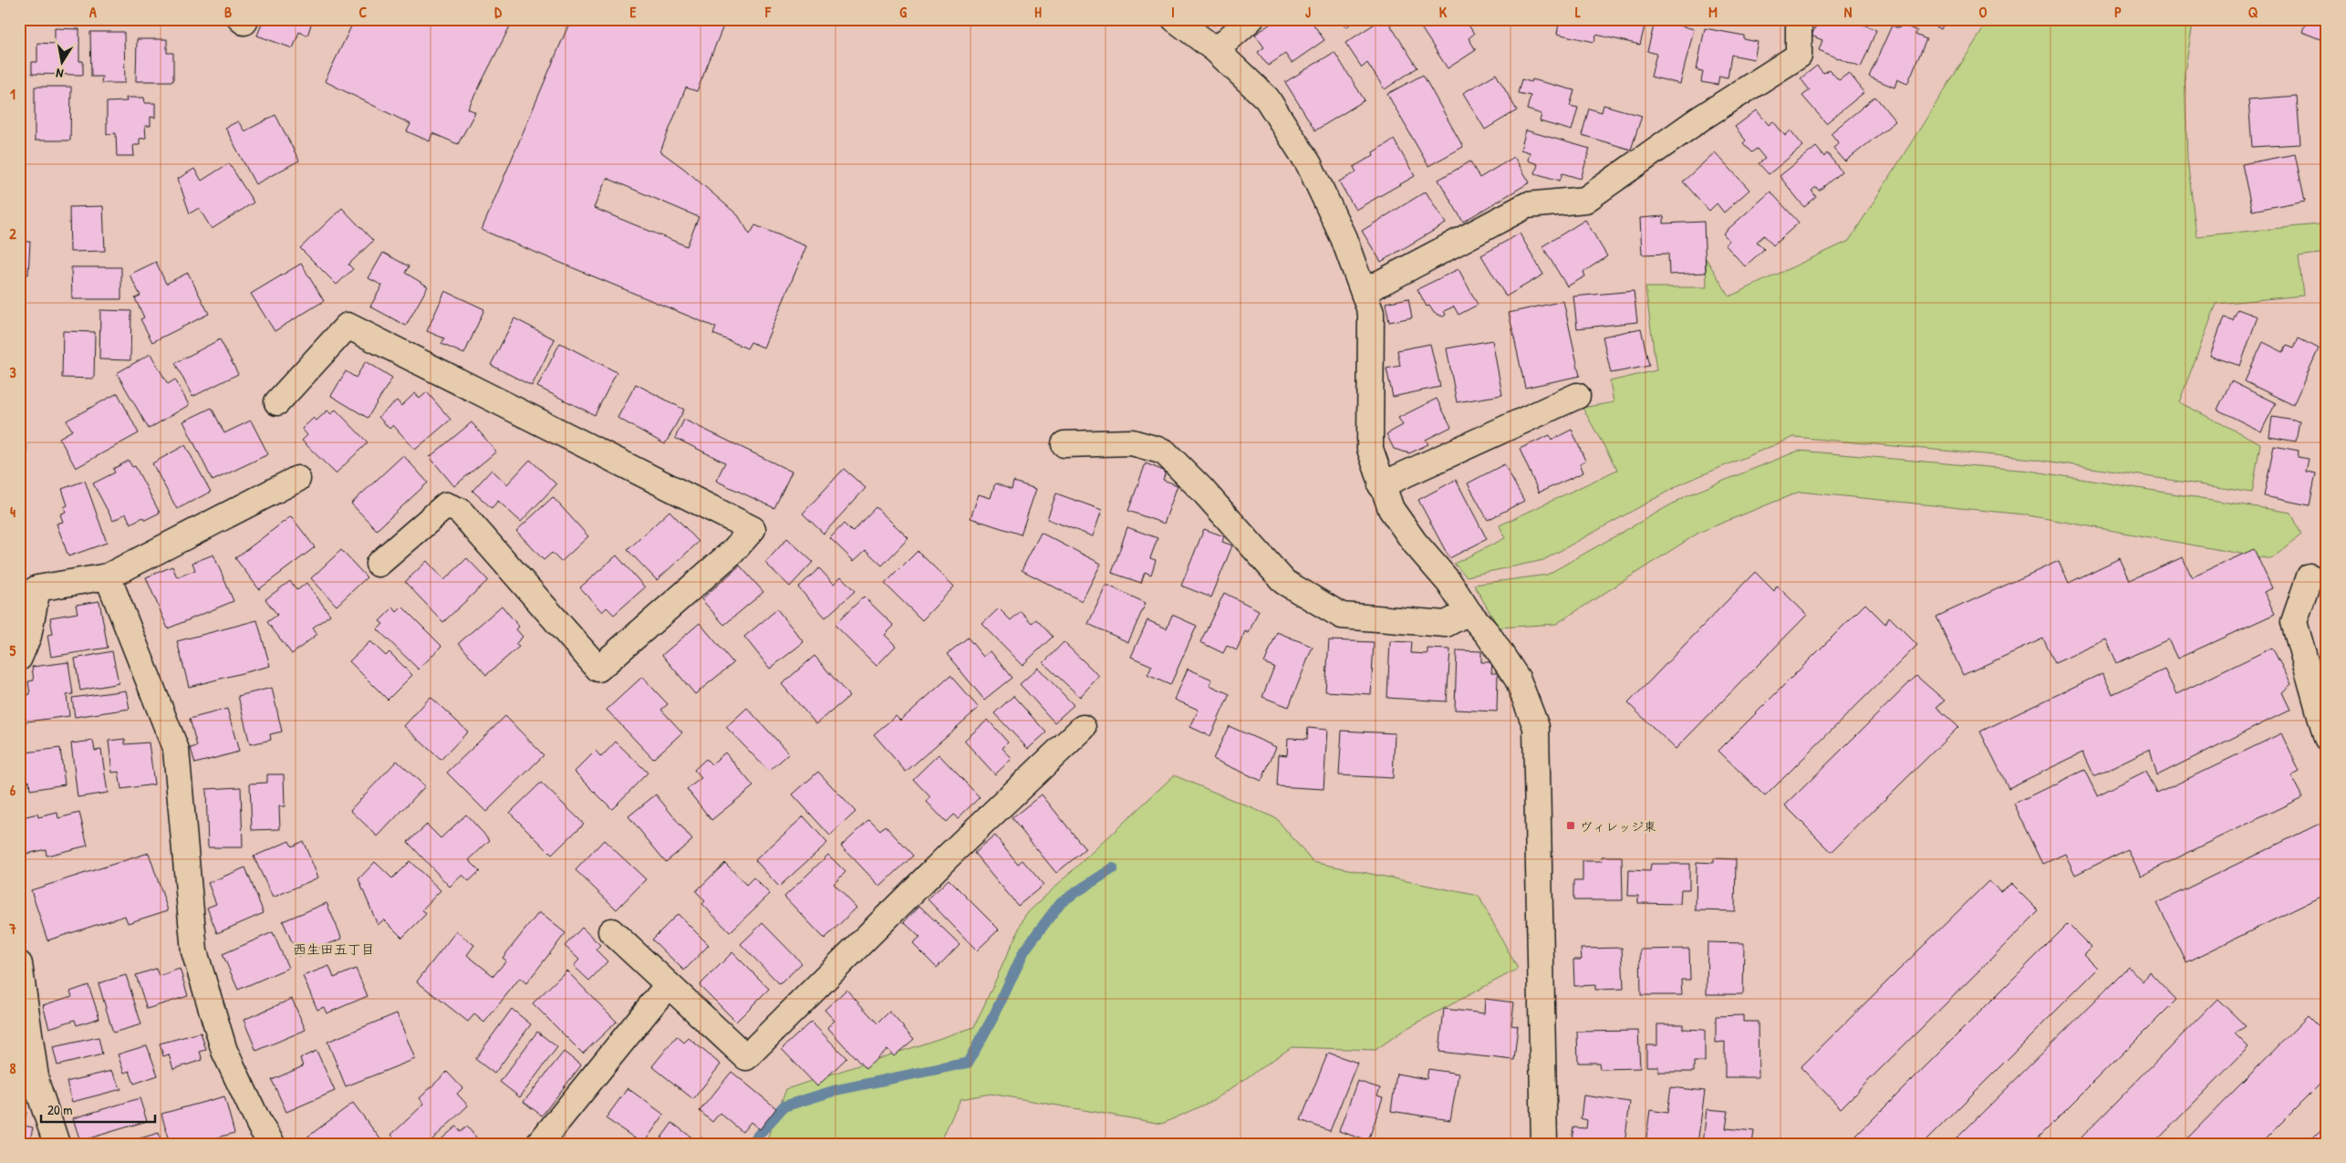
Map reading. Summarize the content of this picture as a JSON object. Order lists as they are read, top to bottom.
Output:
{
  "districts": ["西生田五丁目"],
  "places": {
    "transit": ["ヴィレッジ東"]
  },
  "scale_bar": "20 m",
  "north": "bottom",
  "grid": {
    "columns": [
      "A",
      "B",
      "C",
      "D",
      "E",
      "F",
      "G",
      "H",
      "I",
      "J",
      "K",
      "L",
      "M",
      "N",
      "O",
      "P",
      "Q"
    ],
    "rows": [
      "1",
      "2",
      "3",
      "4",
      "5",
      "6",
      "7",
      "8"
    ]
  }
}
